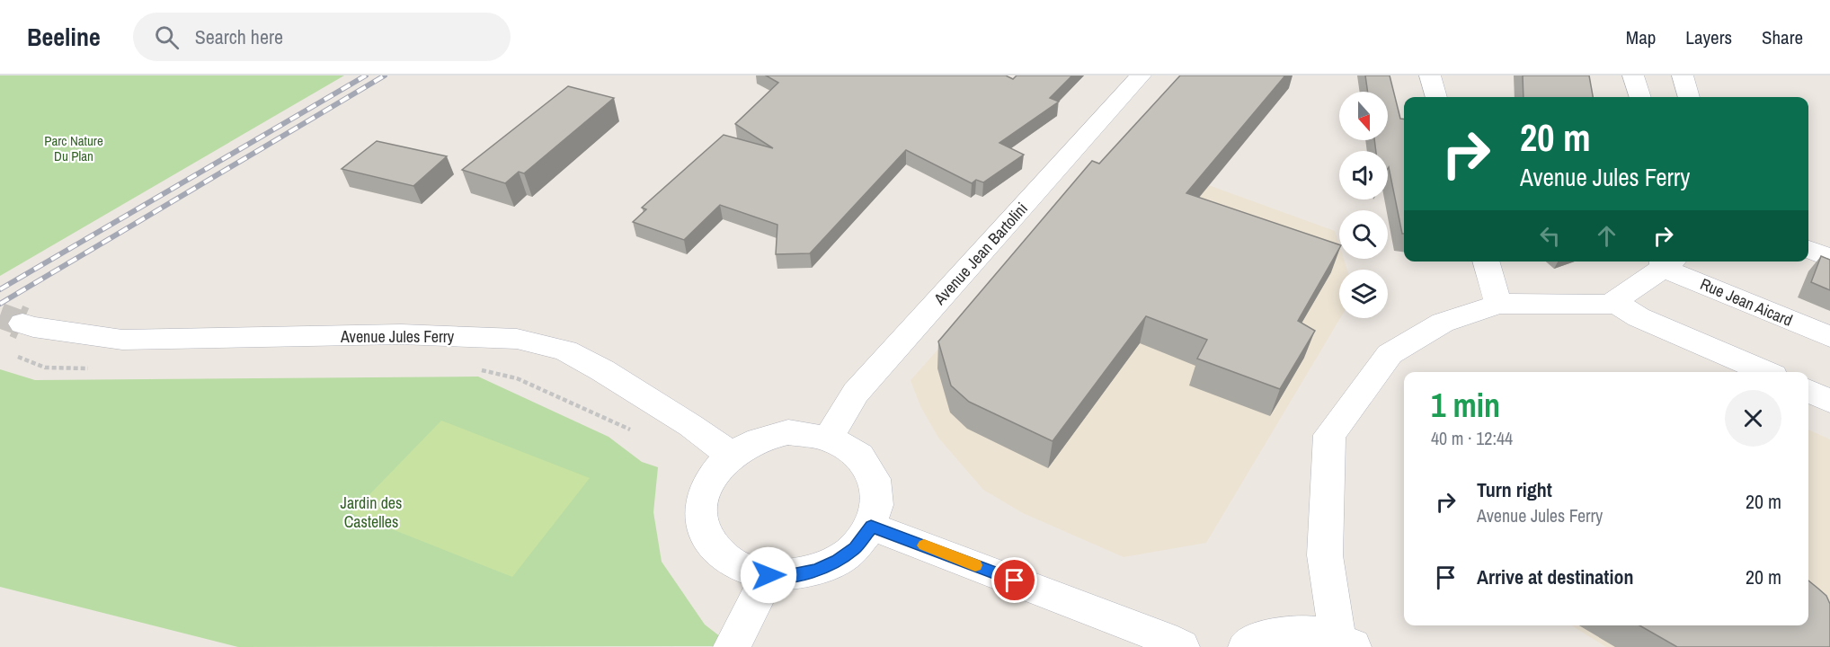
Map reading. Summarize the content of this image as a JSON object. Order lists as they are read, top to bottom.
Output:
{
  "streets": {
    "street": ["Avenue Jean Bartolini", "Rue Jean Aicard", "Avenue Jules Ferry"]
  },
  "crossings": [
    ["Avenue Jean Bartolini", "Avenue Jules Ferry"]
  ],
  "parks": ["Parc Nature Du Plan", "Jardin des Castelles"],
  "north": "bottom",
  "page": {
    "header": "Beeline",
    "search": "Search here",
    "nav": ["Map", "Layers", "Share"],
    "turn": ["20 m", "Avenue Jules Ferry"],
    "heading": ["1 min", "40 m · 12:44"],
    "list": [
      {
        "name": "Turn right",
        "note": "Avenue Jules Ferry",
        "value": "20 m"
      },
      {
        "name": "Arrive at destination",
        "value": "20 m"
      }
    ]
  }
}
